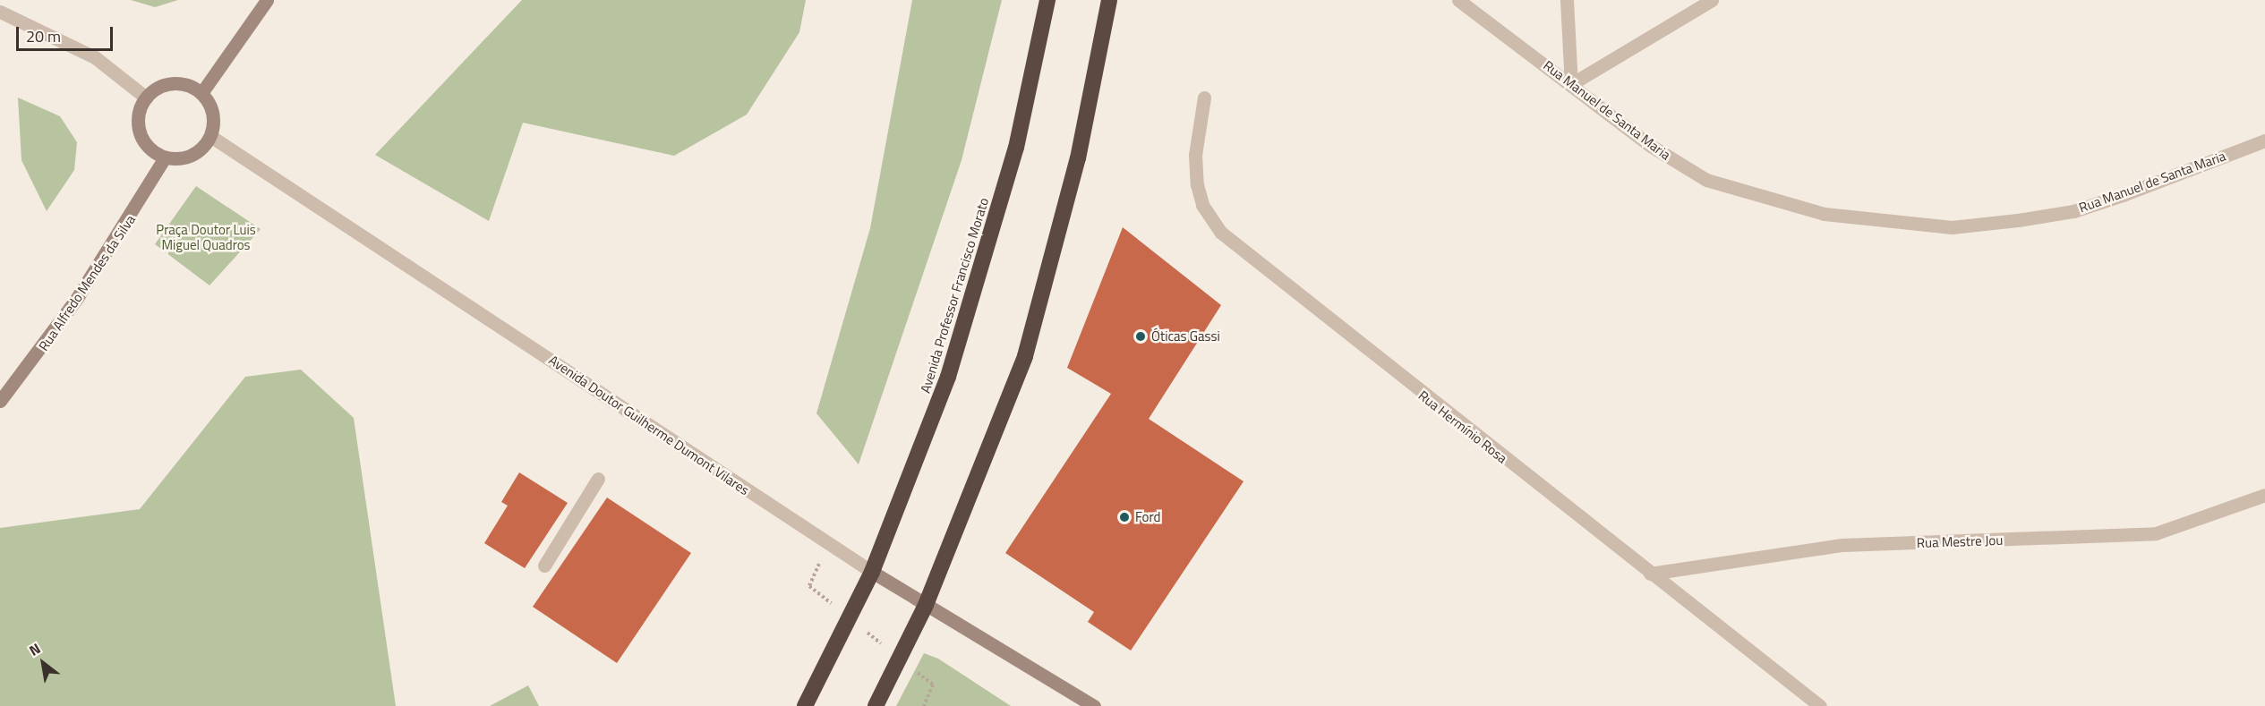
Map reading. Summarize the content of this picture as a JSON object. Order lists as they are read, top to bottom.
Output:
{
  "streets": {
    "highway": ["Avenida Professor Francisco Morato"],
    "street": [
      "Rua Manuel de Santa Maria",
      "Rua Alfredo Mendes da Silva",
      "Avenida Doutor Guilherme Dumont Vilares",
      "Rua Hermínio Rosa",
      "Rua Mestre Jou"
    ]
  },
  "crossings": [
    ["Rua Alfredo Mendes da Silva", "Avenida Doutor Guilherme Dumont Vilares"],
    ["Avenida Professor Francisco Morato", "Avenida Doutor Guilherme Dumont Vilares"],
    ["Rua Hermínio Rosa", "Rua Mestre Jou"]
  ],
  "parks": ["Praça Doutor Luis Miguel Quadros"],
  "places": ["Óticas Gassi", "Ford"],
  "scale_bar": "20 m",
  "north": "top left"
}
